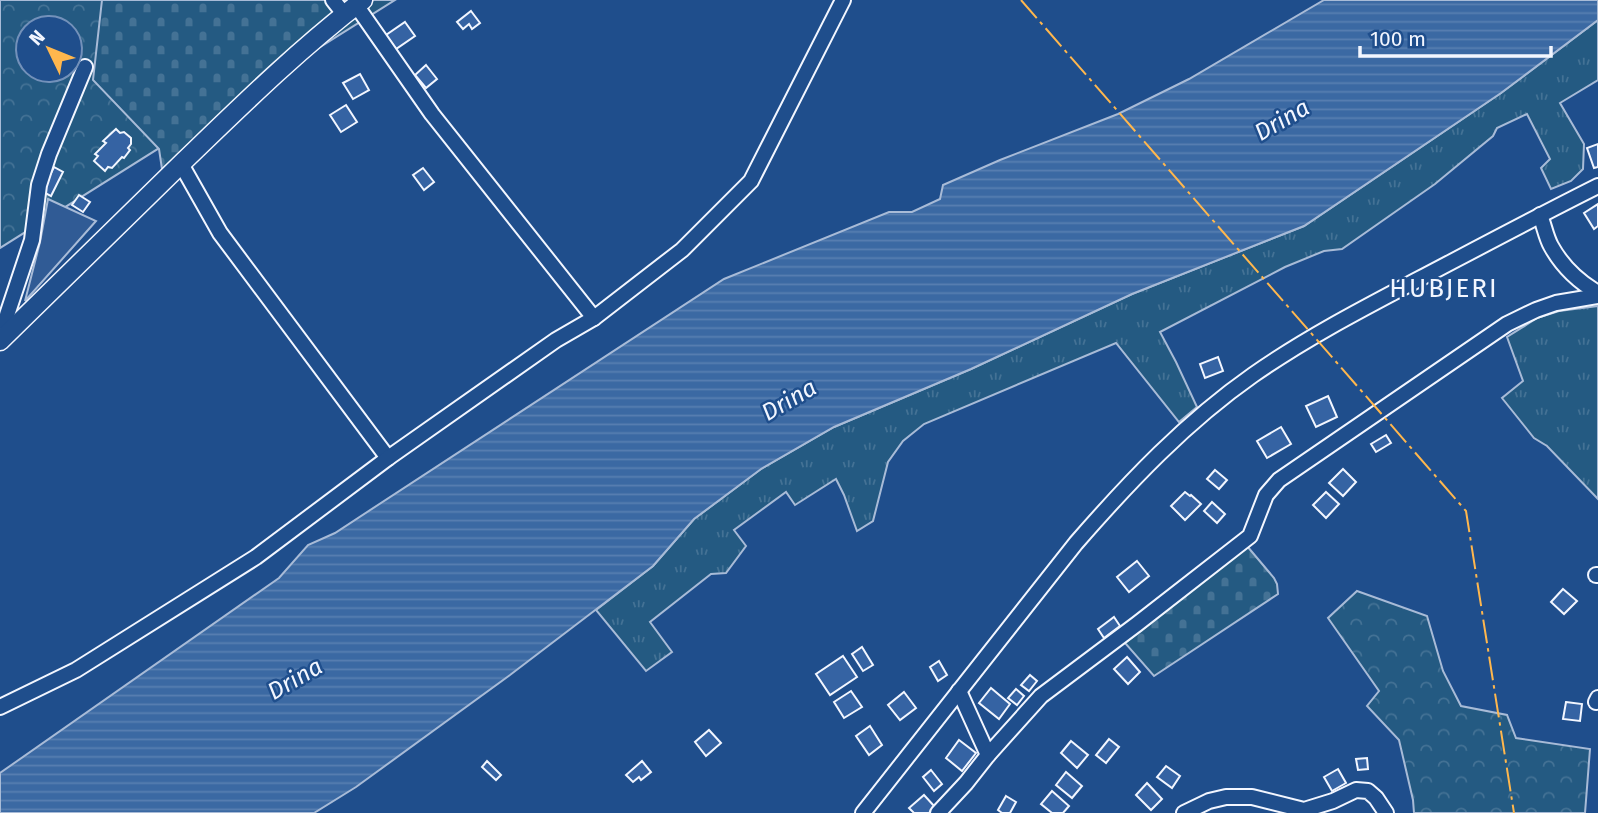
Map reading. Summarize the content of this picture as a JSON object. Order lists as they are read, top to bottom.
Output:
{
  "districts": ["HUBJERI"],
  "water": ["Drina"],
  "scale_bar": "100 m",
  "north": "top left"
}
